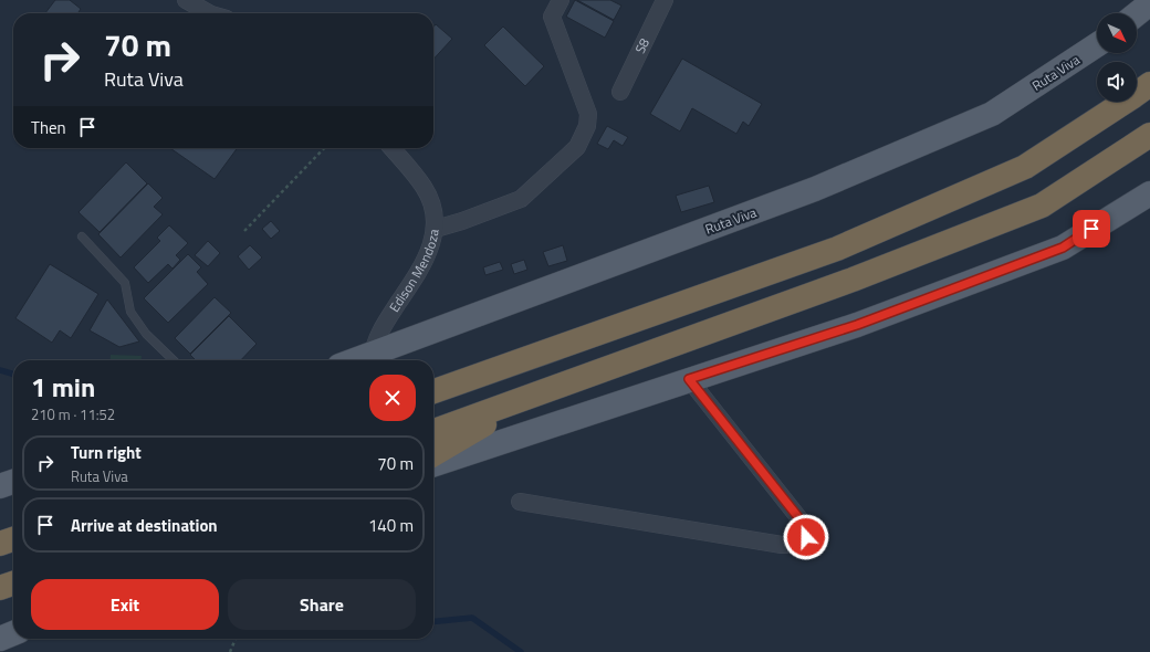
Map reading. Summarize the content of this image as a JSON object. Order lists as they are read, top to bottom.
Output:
{
  "streets": {
    "main road": ["Ruta Viva"],
    "street": ["S8", "Edison Mendoza"]
  },
  "crossings": [
    ["Ruta Viva", "Edison Mendoza"]
  ],
  "north": "bottom right",
  "page": {
    "turn": ["70 m", "Ruta Viva"],
    "then": "Then",
    "heading": ["1 min", "210 m · 11:52"],
    "list": [
      {
        "name": "Turn right",
        "note": "Ruta Viva",
        "value": "70 m"
      },
      {
        "name": "Arrive at destination",
        "value": "140 m"
      }
    ],
    "buttons": ["Exit", "Share"]
  }
}
